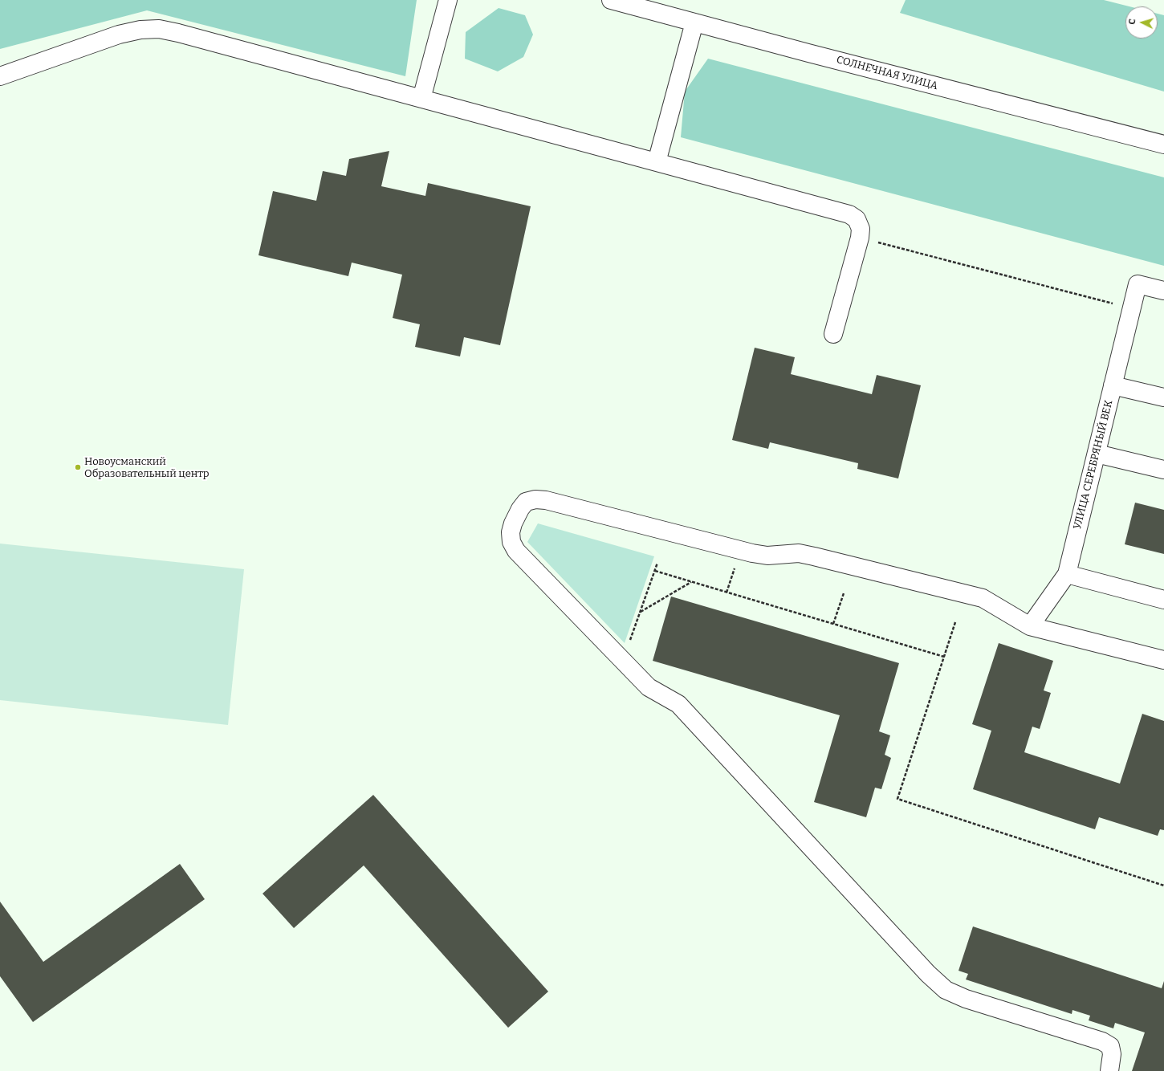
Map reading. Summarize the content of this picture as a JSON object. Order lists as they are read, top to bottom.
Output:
{
  "streets": {
    "street": ["СОЛНЕЧНАЯ УЛИЦА", "УЛИЦА СЕРЕБРЯНЫЙ ВЕК"]
  },
  "places": ["Новоусманский Образовательный центр"],
  "north": "left"
}
